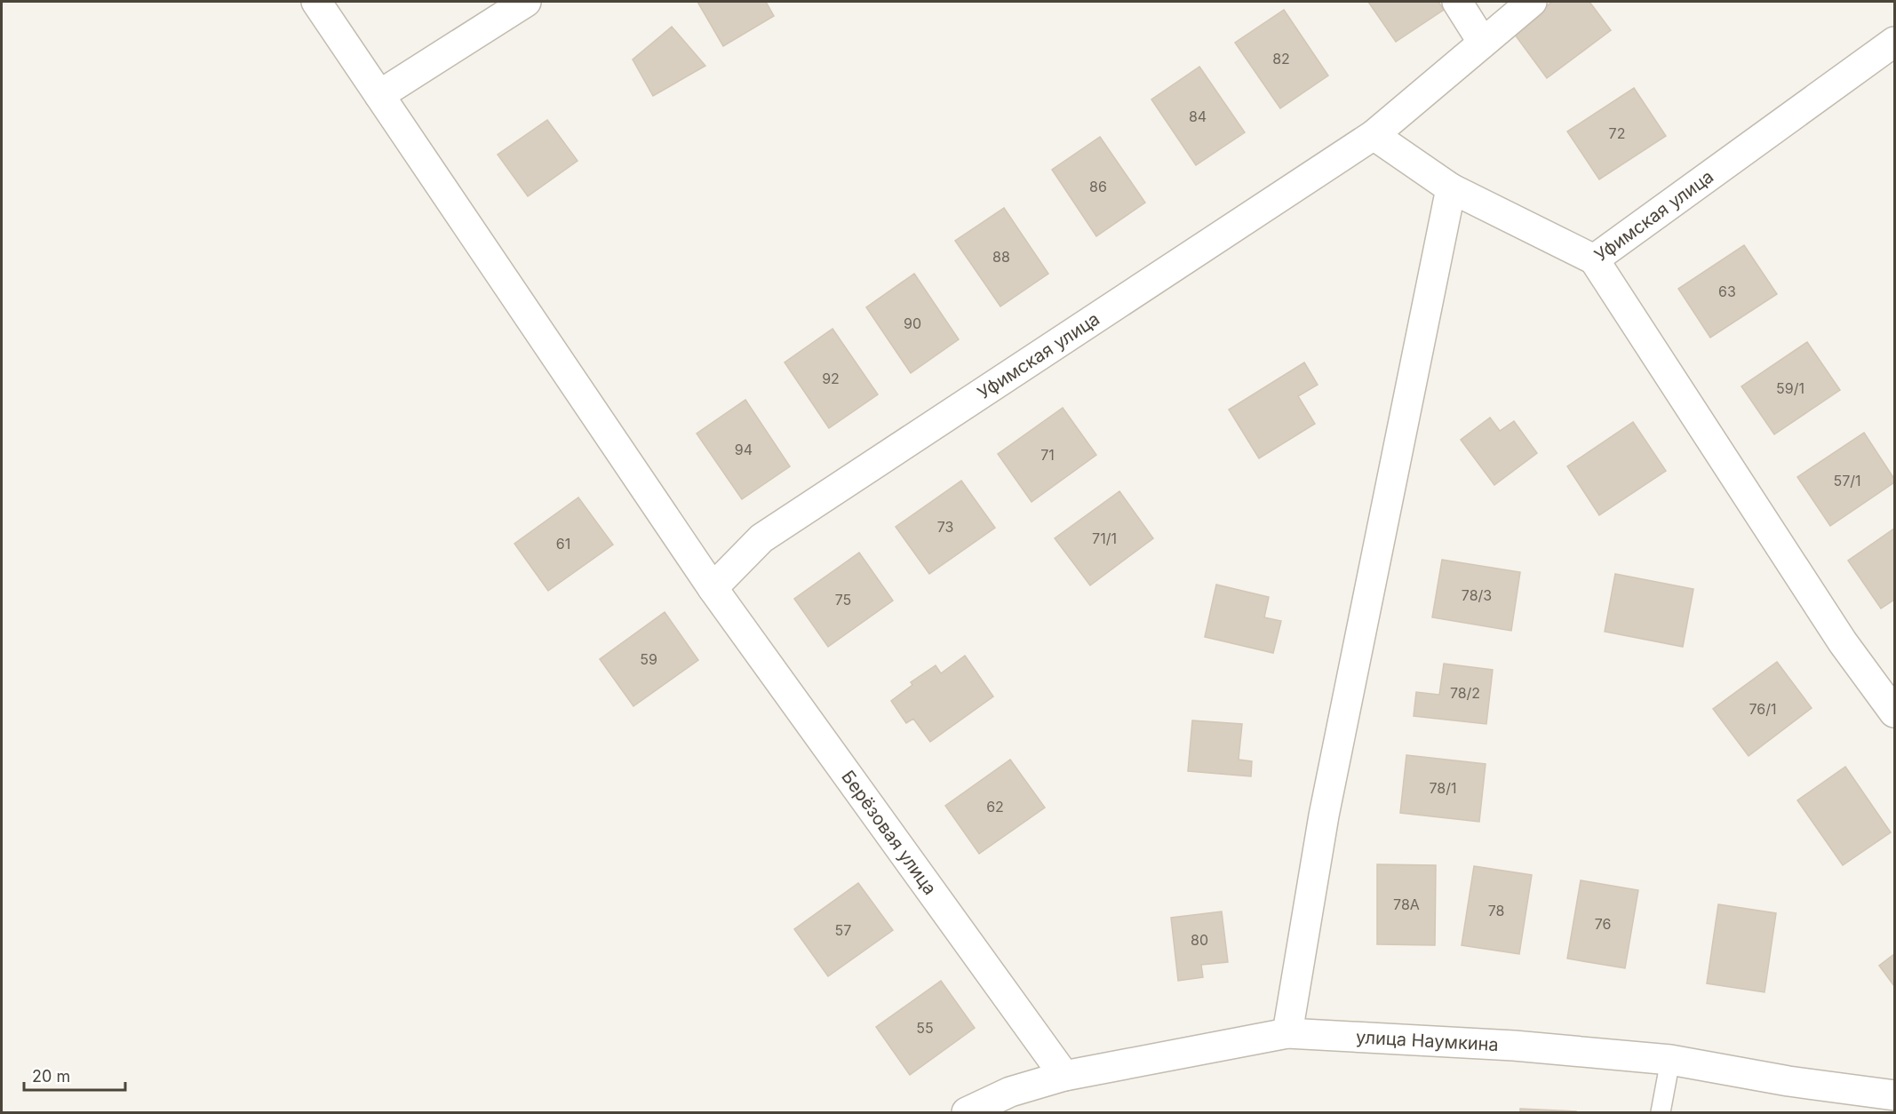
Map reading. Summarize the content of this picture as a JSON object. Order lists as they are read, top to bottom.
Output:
{
  "streets": {
    "street": ["Уфимская улица", "Берёзовая улица", "улица Наумкина"]
  },
  "crossings": [
    ["Уфимская улица", "Берёзовая улица"],
    ["Берёзовая улица", "улица Наумкина"]
  ],
  "house_numbers": [
    "82",
    "84",
    "72",
    "86",
    "88",
    "63",
    "90",
    "92",
    "59/1",
    "94",
    "71",
    "57/1",
    "73",
    "71/1",
    "61",
    "78/3",
    "75",
    "59",
    "78/2",
    "76/1",
    "78/1",
    "62",
    "78А",
    "78",
    "76",
    "57",
    "80",
    "55"
  ],
  "scale_bar": "20 m"
}
